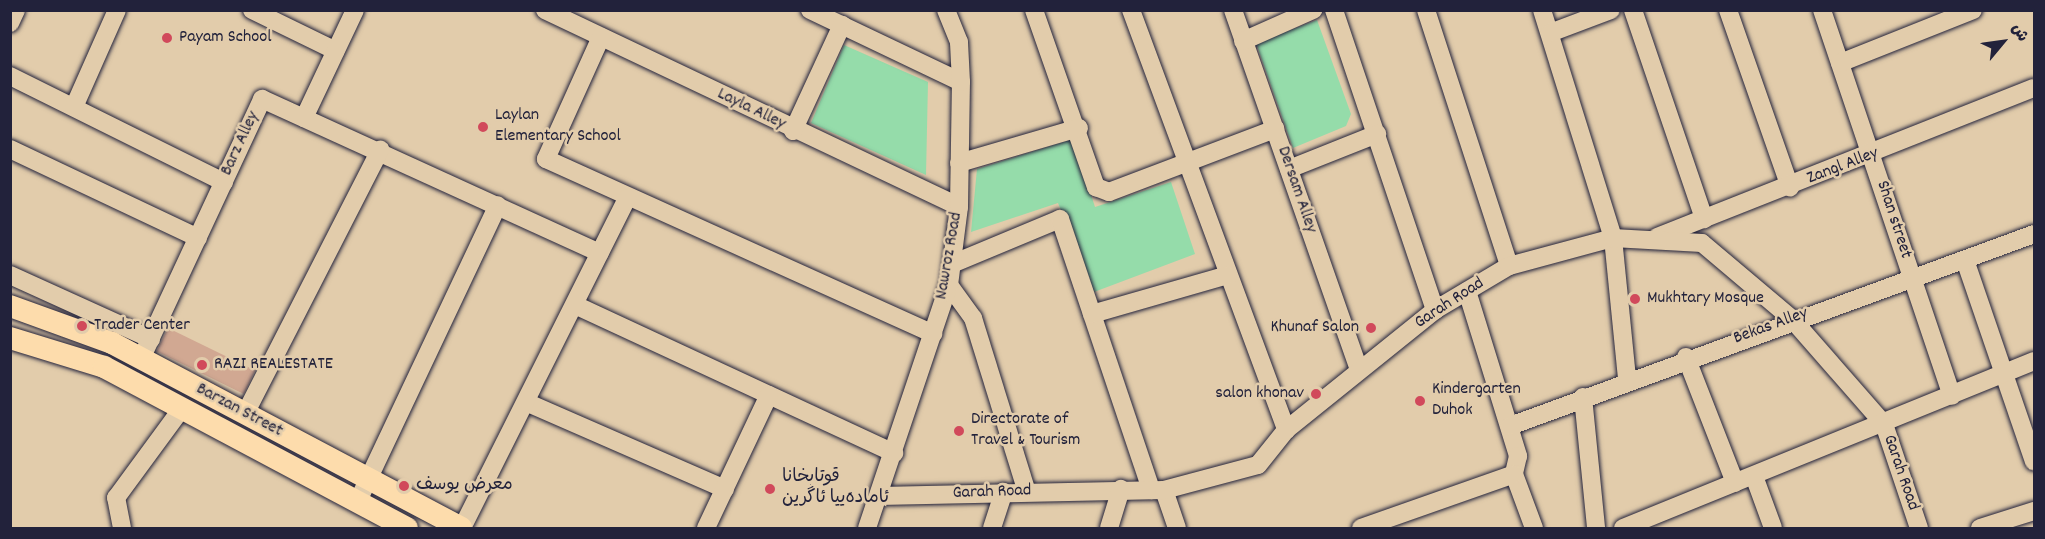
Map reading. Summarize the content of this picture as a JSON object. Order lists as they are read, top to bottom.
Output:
{
  "streets": {
    "main road": ["Barzan Street"],
    "street": [
      "Layla Alley",
      "Barz Alley",
      "Zangl Alley",
      "Dersam Alley",
      "Shan street",
      "Nawroz Road",
      "Garah Road",
      "Bekas Alley"
    ]
  },
  "crossings": [
    ["Layla Alley", "Nawroz Road"],
    ["Barz Alley", "Barzan Street"],
    ["Zangl Alley", "Shan street"],
    ["Zangl Alley", "Garah Road"],
    ["Dersam Alley", "Garah Road"],
    ["Shan street", "Bekas Alley"],
    ["Nawroz Road", "Garah Road"],
    ["Garah Road", "Bekas Alley"]
  ],
  "places": [
    "Payam School",
    "Laylan Elementary School",
    "Mukhtary Mosque",
    "Trader Center",
    "Khunaf Salon",
    "RAZI REALESTATE",
    "salon khonav",
    "Kindergarten Duhok",
    "Directorate of Travel & Tourism",
    "معرض يوسف",
    "قوتابخانا ئامادەییا ئاگرین"
  ],
  "north": "top right"
}
